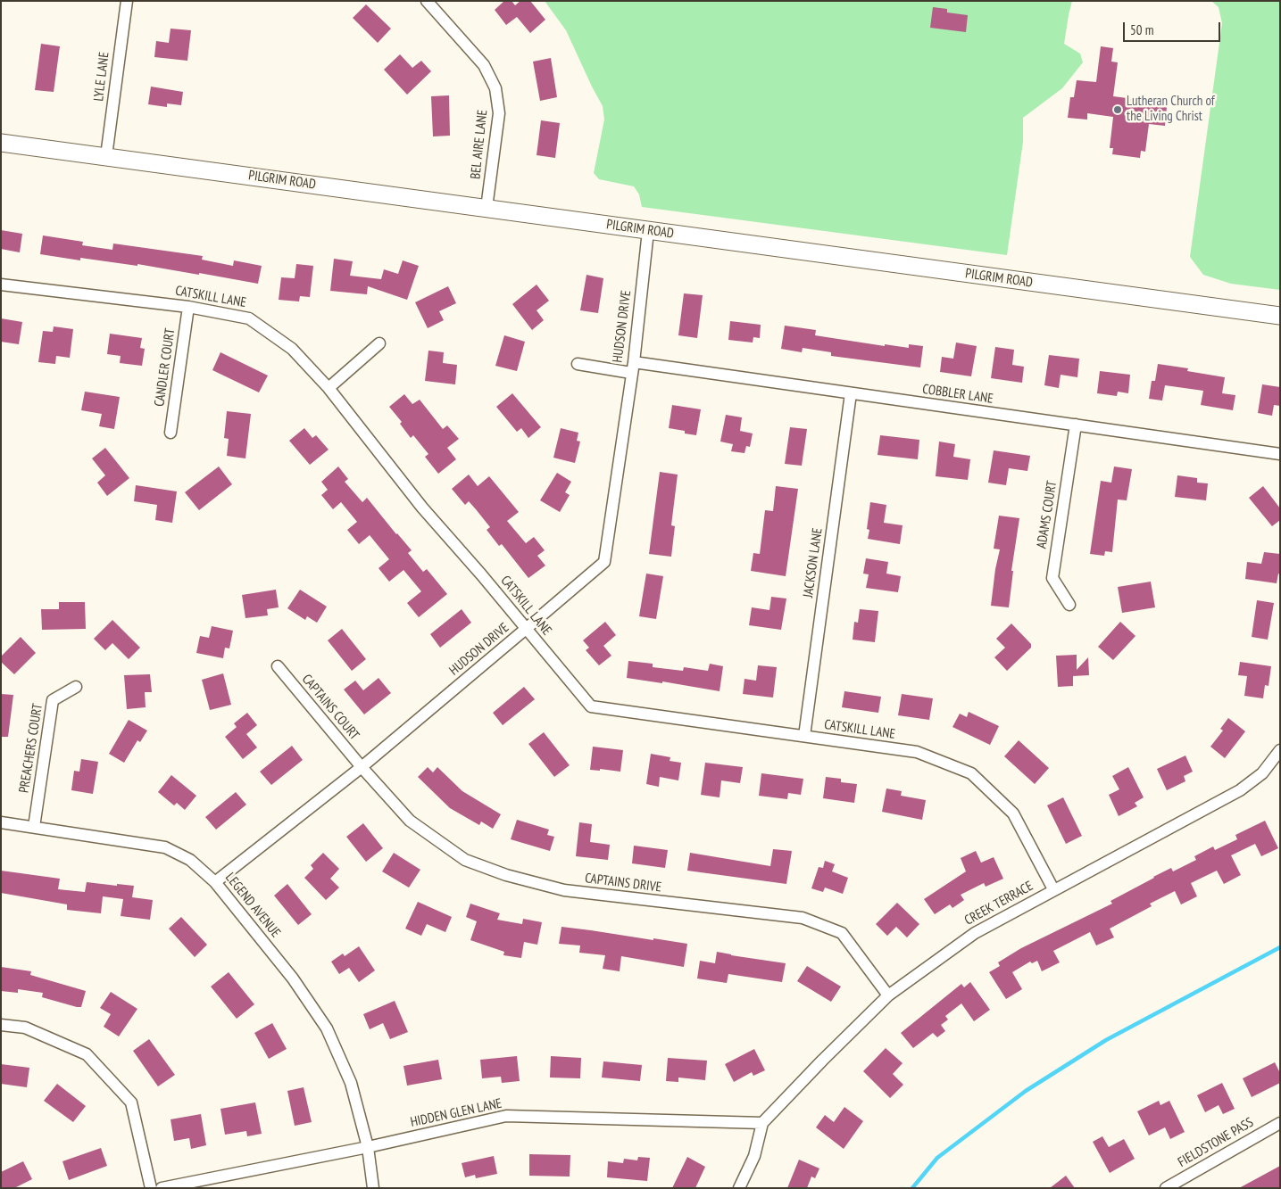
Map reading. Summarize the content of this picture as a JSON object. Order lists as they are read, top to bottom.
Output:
{
  "streets": {
    "street": [
      "LYLE LANE",
      "BEL AIRE LANE",
      "PILGRIM ROAD",
      "CATSKILL LANE",
      "HUDSON DRIVE",
      "CANDLER COURT",
      "COBBLER LANE",
      "ADAMS COURT",
      "JACKSON LANE",
      "CAPTAINS COURT",
      "PREACHERS COURT",
      "CAPTAINS DRIVE",
      "CREEK TERRACE",
      "LEGEND AVENUE",
      "HIDDEN GLEN LANE",
      "FIELDSTONE PASS"
    ]
  },
  "crossings": [
    ["LYLE LANE", "PILGRIM ROAD"],
    ["BEL AIRE LANE", "PILGRIM ROAD"],
    ["PILGRIM ROAD", "HUDSON DRIVE"],
    ["CATSKILL LANE", "HUDSON DRIVE"],
    ["CATSKILL LANE", "CANDLER COURT"],
    ["CATSKILL LANE", "JACKSON LANE"],
    ["CATSKILL LANE", "CREEK TERRACE"],
    ["HUDSON DRIVE", "COBBLER LANE"],
    ["HUDSON DRIVE", "CAPTAINS COURT"],
    ["HUDSON DRIVE", "CAPTAINS DRIVE"],
    ["HUDSON DRIVE", "LEGEND AVENUE"],
    ["COBBLER LANE", "ADAMS COURT"],
    ["COBBLER LANE", "JACKSON LANE"],
    ["CAPTAINS COURT", "CAPTAINS DRIVE"],
    ["PREACHERS COURT", "LEGEND AVENUE"],
    ["CAPTAINS DRIVE", "CREEK TERRACE"],
    ["CREEK TERRACE", "HIDDEN GLEN LANE"],
    ["LEGEND AVENUE", "HIDDEN GLEN LANE"]
  ],
  "places": ["Lutheran Church of the Living Christ"],
  "scale_bar": "50 m"
}
